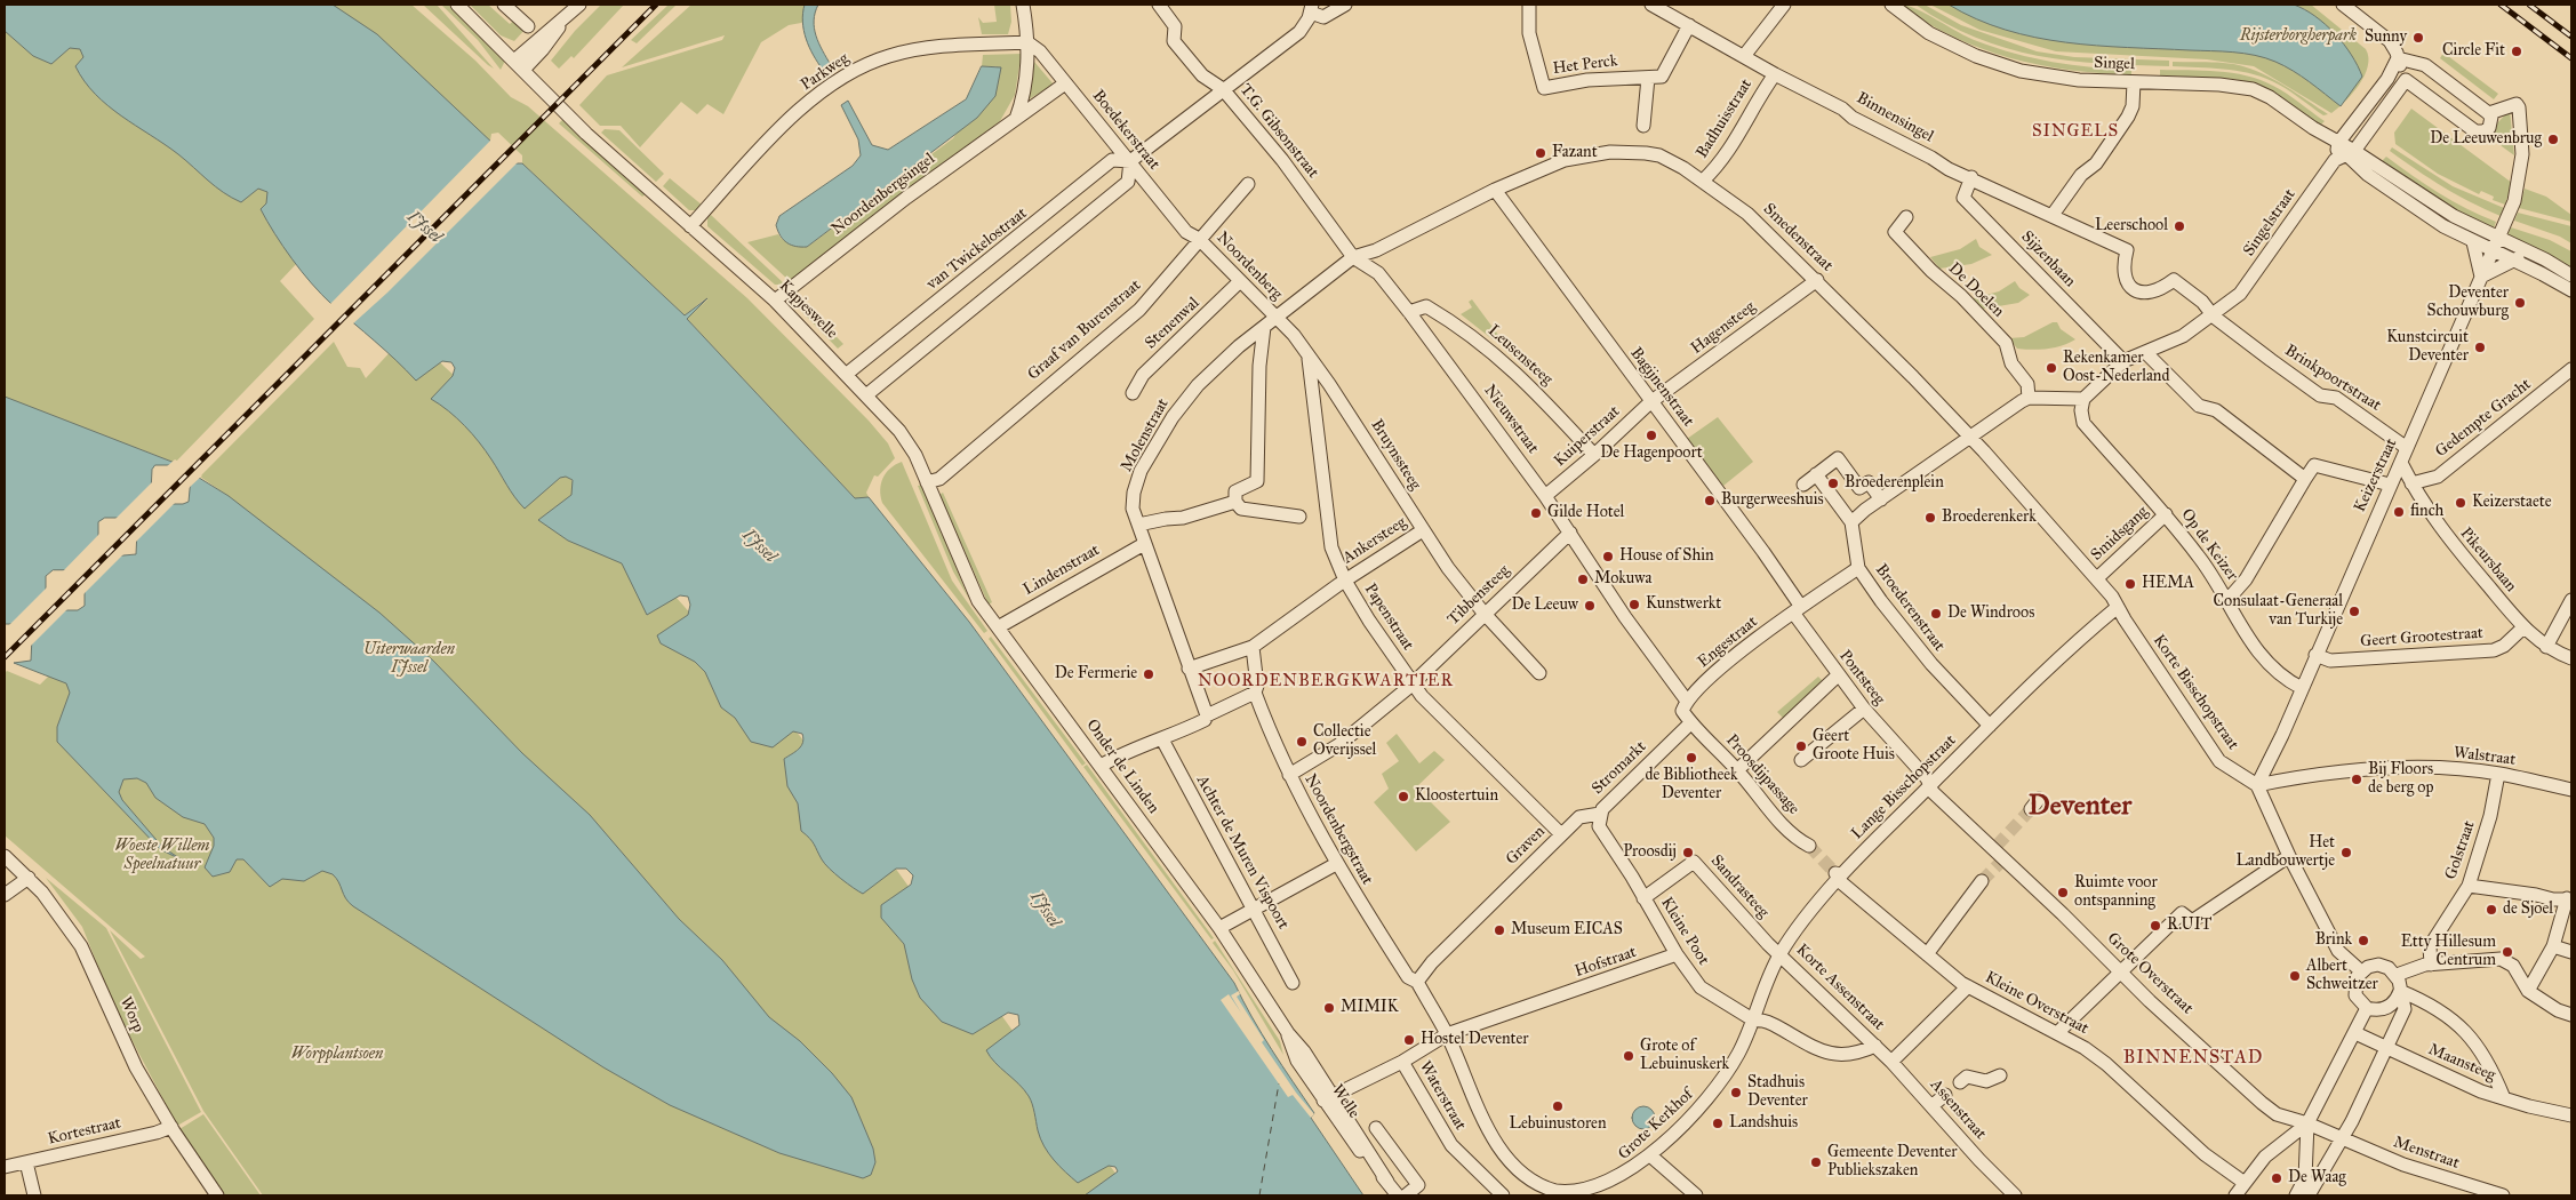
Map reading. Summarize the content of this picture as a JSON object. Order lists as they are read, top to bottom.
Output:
{
  "streets": {
    "street": [
      "Singel",
      "Het Perck",
      "Parkweg",
      "Binnensingel",
      "Badhuisstraat",
      "Boedekerstraat",
      "T.G. Gibsonstraat",
      "Noordenbergsingel",
      "Singelstraat",
      "Smedenstraat",
      "van Twickelostraat",
      "Sijzenbaan",
      "Noordenberg",
      "De Doelen",
      "Kapjeswelle",
      "Stenenwal",
      "Hagensteeg",
      "Graaf van Burenstraat",
      "Leusensteeg",
      "Brinkpoortstraat",
      "Bagijnenstraat",
      "Gedempte Gracht",
      "Nieuwstraat",
      "Molenstraat",
      "Kuiperstraat",
      "Bruynssteeg",
      "Keizerstraat",
      "Smidsgang",
      "Ankersteeg",
      "Op de Keizer",
      "Pikeursbaan",
      "Lindenstraat",
      "Tibbensteeg",
      "Broederenstraat",
      "Papenstraat",
      "Geert Grootestraat",
      "Engestraat",
      "Pontsteeg",
      "Korte Bisschopstraat",
      "Walstraat",
      "Onder de Linden",
      "Stromarkt",
      "Proosdijpassage",
      "Lange Bisschopstraat",
      "Noordenbergstraat",
      "Graven",
      "Golstraat",
      "Achter de Muren Vispoort",
      "Sandrasteeg",
      "Kleine Poot",
      "Hofstraat",
      "Grote Overstraat",
      "Korte Assenstraat",
      "Kleine Overstraat",
      "Worp",
      "Maansteeg",
      "Waterstraat",
      "Welle",
      "Assenstraat",
      "Grote Kerkhof",
      "Kortestraat",
      "Menstraat"
    ]
  },
  "crossings": [
    ["Parkweg", "Boedekerstraat"],
    ["Parkweg", "Kapjeswelle"],
    ["Binnensingel", "Badhuisstraat"],
    ["Binnensingel", "Singelstraat"],
    ["Binnensingel", "Sijzenbaan"],
    ["Binnensingel", "Brinkpoortstraat"],
    ["Badhuisstraat", "Smedenstraat"],
    ["Boedekerstraat", "Noordenbergsingel"],
    ["Boedekerstraat", "van Twickelostraat"],
    ["Boedekerstraat", "Noordenberg"],
    ["Boedekerstraat", "Graaf van Burenstraat"],
    ["T.G. Gibsonstraat", "Smedenstraat"],
    ["T.G. Gibsonstraat", "van Twickelostraat"],
    ["T.G. Gibsonstraat", "Nieuwstraat"],
    ["Noordenbergsingel", "Kapjeswelle"],
    ["Singelstraat", "Sijzenbaan"],
    ["Singelstraat", "Brinkpoortstraat"],
    ["Smedenstraat", "Noordenberg"],
    ["Smedenstraat", "Hagensteeg"],
    ["Smedenstraat", "Bagijnenstraat"],
    ["Smedenstraat", "Nieuwstraat"],
    ["Smedenstraat", "Molenstraat"],
    ["Smedenstraat", "Bruynssteeg"],
    ["Smedenstraat", "Smidsgang"],
    ["Smedenstraat", "Korte Bisschopstraat"],
    ["Smedenstraat", "Lange Bisschopstraat"],
    ["van Twickelostraat", "Kapjeswelle"],
    ["Noordenberg", "Stenenwal"],
    ["Noordenberg", "Graaf van Burenstraat"],
    ["Noordenberg", "Molenstraat"],
    ["Noordenberg", "Bruynssteeg"],
    ["Kapjeswelle", "Graaf van Burenstraat"],
    ["Kapjeswelle", "Lindenstraat"],
    ["Kapjeswelle", "Onder de Linden"],
    ["Hagensteeg", "Bagijnenstraat"],
    ["Hagensteeg", "Kuiperstraat"],
    ["Leusensteeg", "Nieuwstraat"],
    ["Leusensteeg", "Kuiperstraat"],
    ["Brinkpoortstraat", "Keizerstraat"],
    ["Bagijnenstraat", "Kuiperstraat"],
    ["Bagijnenstraat", "Broederenstraat"],
    ["Bagijnenstraat", "Engestraat"],
    ["Bagijnenstraat", "Pontsteeg"],
    ["Gedempte Gracht", "Pikeursbaan"],
    ["Nieuwstraat", "Kuiperstraat"],
    ["Nieuwstraat", "Tibbensteeg"],
    ["Nieuwstraat", "Engestraat"],
    ["Molenstraat", "Bruynssteeg"],
    ["Molenstraat", "Ankersteeg"],
    ["Molenstraat", "Lindenstraat"],
    ["Bruynssteeg", "Ankersteeg"],
    ["Bruynssteeg", "Tibbensteeg"],
    ["Bruynssteeg", "Papenstraat"],
    ["Keizerstraat", "Pikeursbaan"],
    ["Keizerstraat", "Geert Grootestraat"],
    ["Keizerstraat", "Korte Bisschopstraat"],
    ["Keizerstraat", "Walstraat"],
    ["Smidsgang", "Op de Keizer"],
    ["Ankersteeg", "Papenstraat"],
    ["Ankersteeg", "Noordenbergstraat"],
    ["Pikeursbaan", "Geert Grootestraat"],
    ["Lindenstraat", "Onder de Linden"],
    ["Tibbensteeg", "Papenstraat"],
    ["Tibbensteeg", "Noordenbergstraat"],
    ["Broederenstraat", "Engestraat"],
    ["Broederenstraat", "Pontsteeg"],
    ["Broederenstraat", "Lange Bisschopstraat"],
    ["Papenstraat", "Graven"],
    ["Engestraat", "Pontsteeg"],
    ["Pontsteeg", "Lange Bisschopstraat"],
    ["Pontsteeg", "Grote Overstraat"],
    ["Korte Bisschopstraat", "Walstraat"],
    ["Korte Bisschopstraat", "Lange Bisschopstraat"],
    ["Walstraat", "Golstraat"],
    ["Onder de Linden", "Welle"],
    ["Stromarkt", "Proosdijpassage"],
    ["Stromarkt", "Graven"],
    ["Stromarkt", "Sandrasteeg"],
    ["Stromarkt", "Kleine Poot"],
    ["Lange Bisschopstraat", "Sandrasteeg"],
    ["Lange Bisschopstraat", "Kleine Poot"],
    ["Lange Bisschopstraat", "Grote Overstraat"],
    ["Lange Bisschopstraat", "Korte Assenstraat"],
    ["Lange Bisschopstraat", "Kleine Overstraat"],
    ["Lange Bisschopstraat", "Grote Kerkhof"],
    ["Noordenbergstraat", "Graven"],
    ["Noordenbergstraat", "Hofstraat"],
    ["Noordenbergstraat", "Grote Kerkhof"],
    ["Sandrasteeg", "Kleine Poot"],
    ["Sandrasteeg", "Korte Assenstraat"],
    ["Kleine Poot", "Hofstraat"],
    ["Kleine Poot", "Korte Assenstraat"],
    ["Kleine Poot", "Assenstraat"],
    ["Kleine Poot", "Grote Kerkhof"],
    ["Hofstraat", "Waterstraat"],
    ["Hofstraat", "Welle"],
    ["Hofstraat", "Grote Kerkhof"],
    ["Korte Assenstraat", "Assenstraat"],
    ["Worp", "Kortestraat"]
  ],
  "districts": [
    "SINGELS",
    "NOORDENBERGKWARTIER",
    "Deventer",
    "BINNENSTAD"
  ],
  "water": ["IJssel"],
  "parks": [
    "Rijsterborgherpark",
    "Uiterwaarden IJssel",
    "Woeste Willem Speelnatuur",
    "Worpplantsoen"
  ],
  "places": [
    "Sunny",
    "Circle Fit",
    "De Leeuwenbrug",
    "Fazant",
    "Leerschool",
    "Deventer Schouwburg",
    "Kunstcircuit Deventer",
    "Rekenkamer Oost-Nederland",
    "De Hagenpoort",
    "Broederenplein",
    "Burgerweeshuis",
    "Keizerstaete",
    "finch",
    "Gilde Hotel",
    "Broederenkerk",
    "House of Shin",
    "Mokuwa",
    "HEMA",
    "Kunstwerkt",
    "De Leeuw",
    "Consulaat-Generaal van Turkije",
    "De Windroos",
    "De Fermerie",
    "Collectie Overijssel",
    "Geert Groote Huis",
    "de Bibliotheek Deventer",
    "Bij Floors de berg op",
    "Kloostertuin",
    "Proosdij",
    "Het Landbouwertje",
    "Ruimte voor ontspanning",
    "de Sjoel",
    "R.UIT",
    "Museum EICAS",
    "Brink",
    "Etty Hillesum Centrum",
    "Albert Schweitzer",
    "MIMIK",
    "Hostel Deventer",
    "Grote of Lebuinuskerk",
    "Stadhuis Deventer",
    "Lebuinustoren",
    "Landshuis",
    "Gemeente Deventer Publiekszaken",
    "De Waag"
  ]
}
